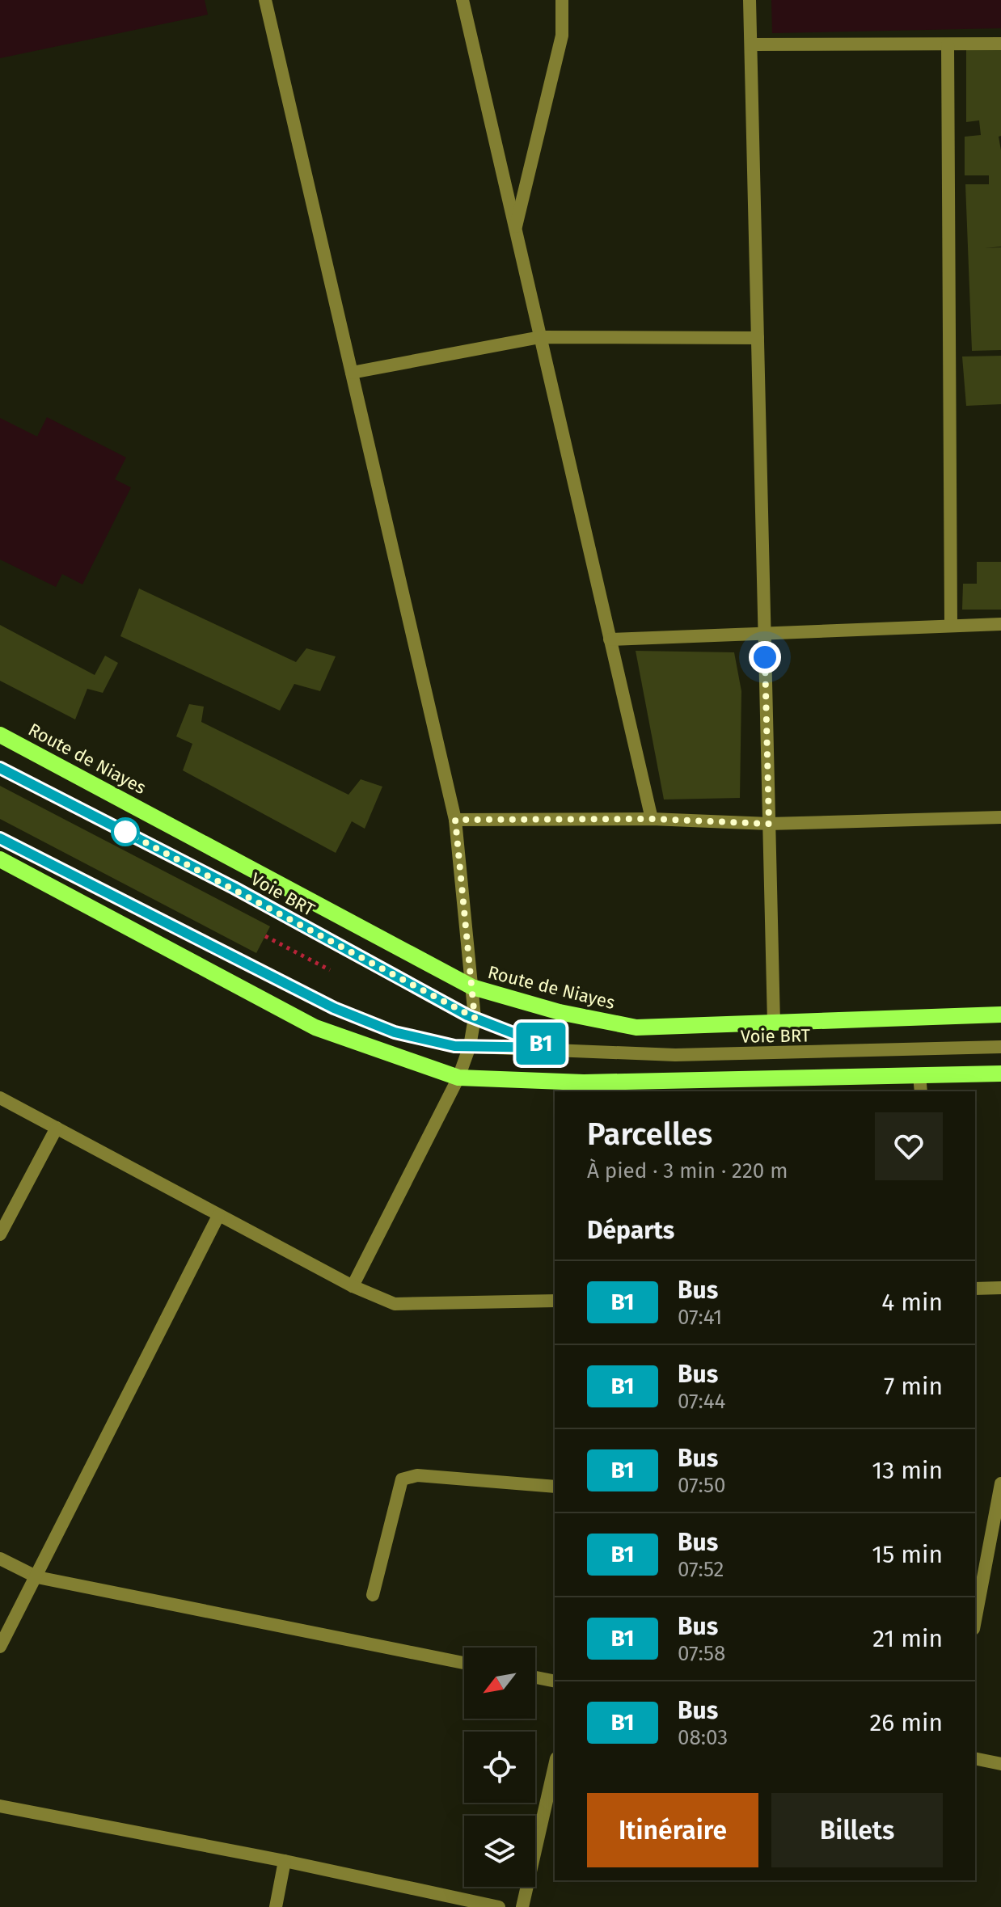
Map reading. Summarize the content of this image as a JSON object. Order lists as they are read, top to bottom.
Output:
{
  "streets": {
    "main road": ["Route de Niayes"],
    "street": ["Voie BRT"]
  },
  "lines": ["bus line B1"],
  "north": "bottom left",
  "page": {
    "on_map": "B1",
    "heading": [
      ["Parcelles", "À pied · 3 min · 220 m"],
      "Départs"
    ],
    "list": [
      {
        "mark": "B1",
        "name": "Bus",
        "note": "07:41",
        "value": "4 min"
      },
      {
        "mark": "B1",
        "name": "Bus",
        "note": "07:44",
        "value": "7 min"
      },
      {
        "mark": "B1",
        "name": "Bus",
        "note": "07:50",
        "value": "13 min"
      },
      {
        "mark": "B1",
        "name": "Bus",
        "note": "07:52",
        "value": "15 min"
      },
      {
        "mark": "B1",
        "name": "Bus",
        "note": "07:58",
        "value": "21 min"
      },
      {
        "mark": "B1",
        "name": "Bus",
        "note": "08:03",
        "value": "26 min"
      }
    ],
    "buttons": ["Itinéraire", "Billets"]
  }
}
